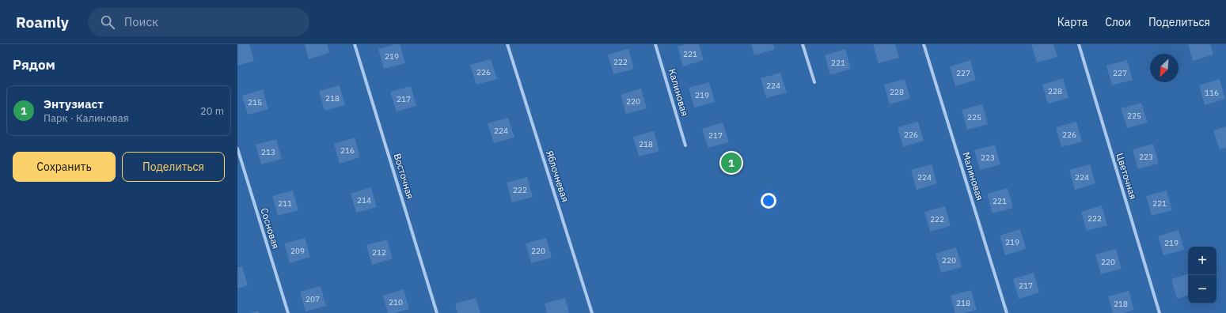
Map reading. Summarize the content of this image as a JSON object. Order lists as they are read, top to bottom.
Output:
{
  "streets": {
    "street": [
      "Калиновая",
      "Восточная",
      "Яблочневая",
      "Малиновая",
      "Цветочная",
      "Сосновая"
    ]
  },
  "house_numbers": [
    "221",
    "219",
    "222",
    "221",
    "226",
    "227",
    "227",
    "224",
    "228",
    "228",
    "116",
    "219",
    "218",
    "217",
    "220",
    "215",
    "225",
    "225",
    "224",
    "226",
    "226",
    "217",
    "218",
    "216",
    "213",
    "223",
    "223",
    "224",
    "224",
    "222",
    "214",
    "221",
    "211",
    "221",
    "222",
    "222",
    "219",
    "219",
    "209",
    "220",
    "212",
    "220",
    "220",
    "217",
    "207",
    "210",
    "218",
    "218"
  ],
  "north": "bottom left",
  "page": {
    "header": "Roamly",
    "search": "Поиск",
    "nav": ["Карта", "Слои", "Поделиться"],
    "heading": "Рядом",
    "list": [
      {
        "mark": "1",
        "name": "Энтузиаст",
        "note": "Парк · Калиновая",
        "value": "20 m"
      }
    ],
    "buttons": ["Сохранить", "Поделиться"],
    "pins": "1",
    "map_buttons": ["+", "−"]
  }
}
